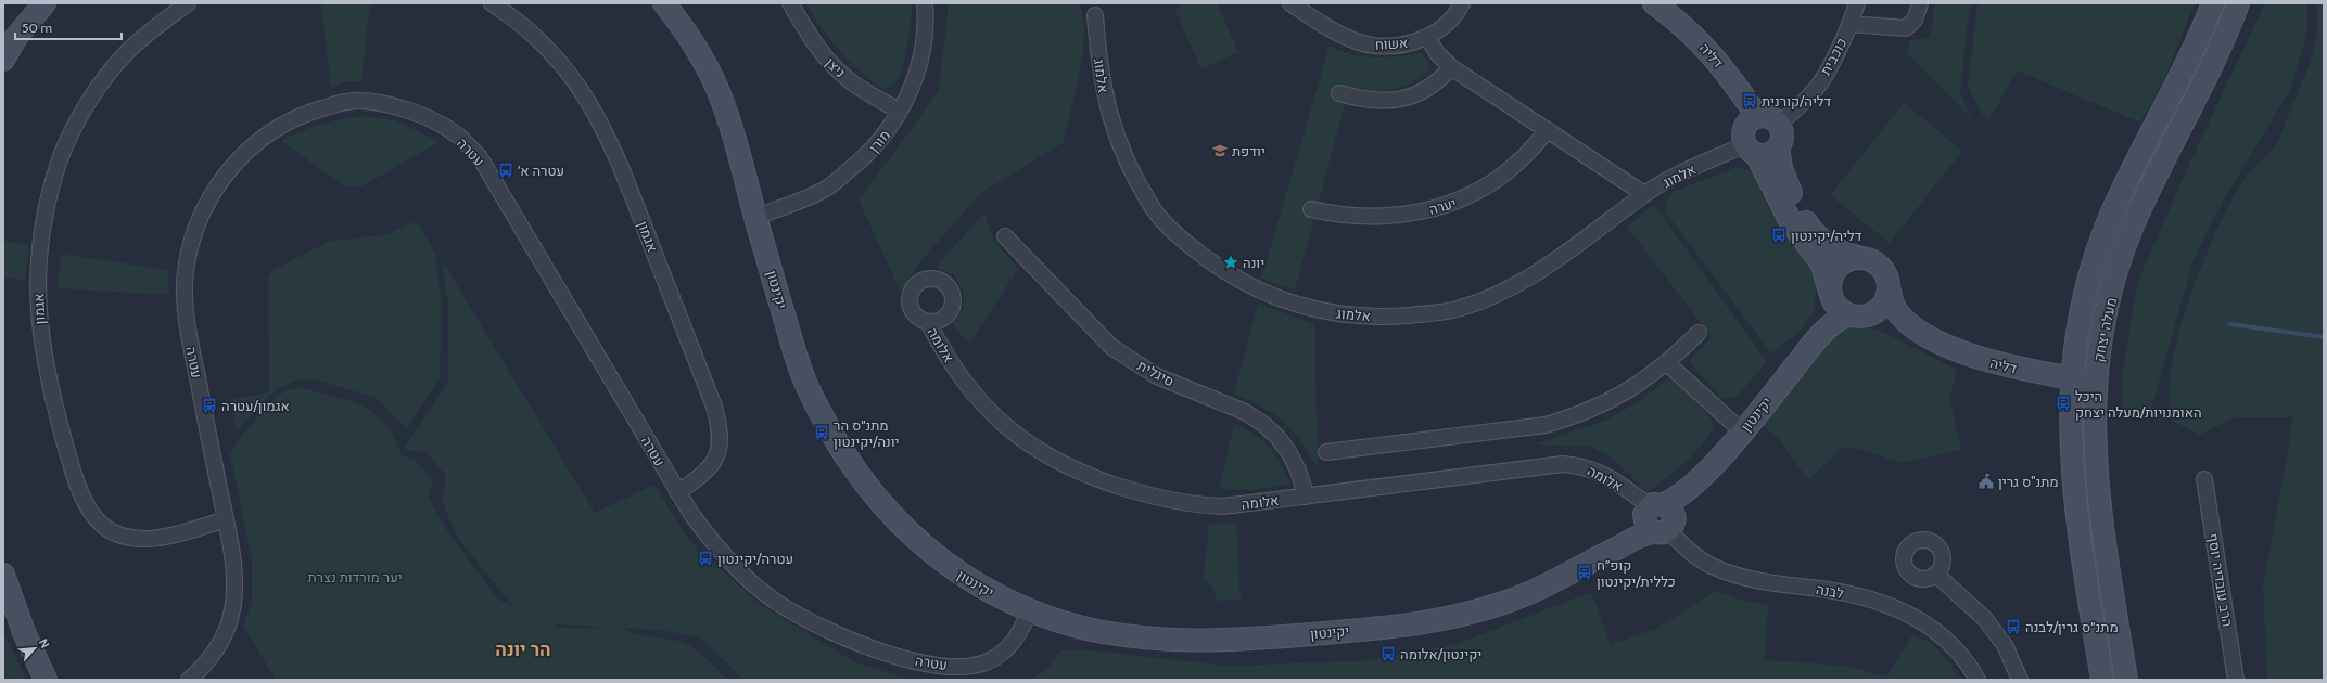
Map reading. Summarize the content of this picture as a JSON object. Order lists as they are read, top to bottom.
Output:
{
  "streets": {
    "street": [
      "אשוח",
      "דליה",
      "כוכבית",
      "ניצן",
      "אלמוג",
      "מורן",
      "עטרה",
      "יערה",
      "אגמון",
      "יקינטון",
      "מעלה יצחק",
      "אלומה",
      "סיגלית",
      "הרב עובדיה יוסף",
      "לבנה"
    ]
  },
  "crossings": [
    ["דליה", "כוכבית"],
    ["דליה", "אלמוג"],
    ["דליה", "יקינטון"],
    ["דליה", "מעלה יצחק"],
    ["כוכבית", "אלמוג"],
    ["ניצן", "מורן"],
    ["מורן", "יקינטון"],
    ["עטרה", "אגמון"],
    ["עטרה", "יקינטון"],
    ["יקינטון", "אלומה"],
    ["יקינטון", "לבנה"],
    ["אלומה", "סיגלית"],
    ["אלומה", "לבנה"]
  ],
  "districts": ["הר יונה"],
  "parks": ["יער מורדות נצרת"],
  "places": {
    "bus stop": [
      "דליה/קורנית",
      "עטרה א׳",
      "דליה/יקינטון",
      "היכל האומנויות/מעלה יצחק",
      "אגמון/עטרה",
      "מתנ״ס הר יונה/יקינטון",
      "עטרה/יקינטון",
      "קופ״ח כללית/יקינטון",
      "מתנ״ס גרין/לבנה",
      "יקינטון/אלומה"
    ],
    "school or university": ["יודפת"],
    "place": ["יונה"],
    "public building": ["מתנ\"ס גרין"]
  },
  "scale_bar": "50 m",
  "north": "top right"
}
